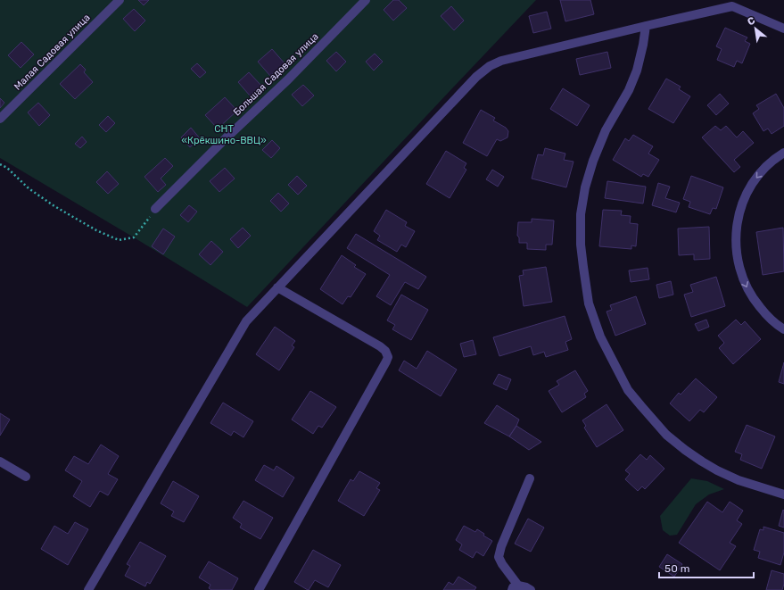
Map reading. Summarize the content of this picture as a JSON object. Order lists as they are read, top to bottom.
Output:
{
  "streets": {
    "street": ["Малая Садовая улица", "Большая Садовая улица"]
  },
  "parks": ["СНТ «Крёкшино-ВВЦ»"],
  "scale_bar": "50 m",
  "north": "top left"
}
